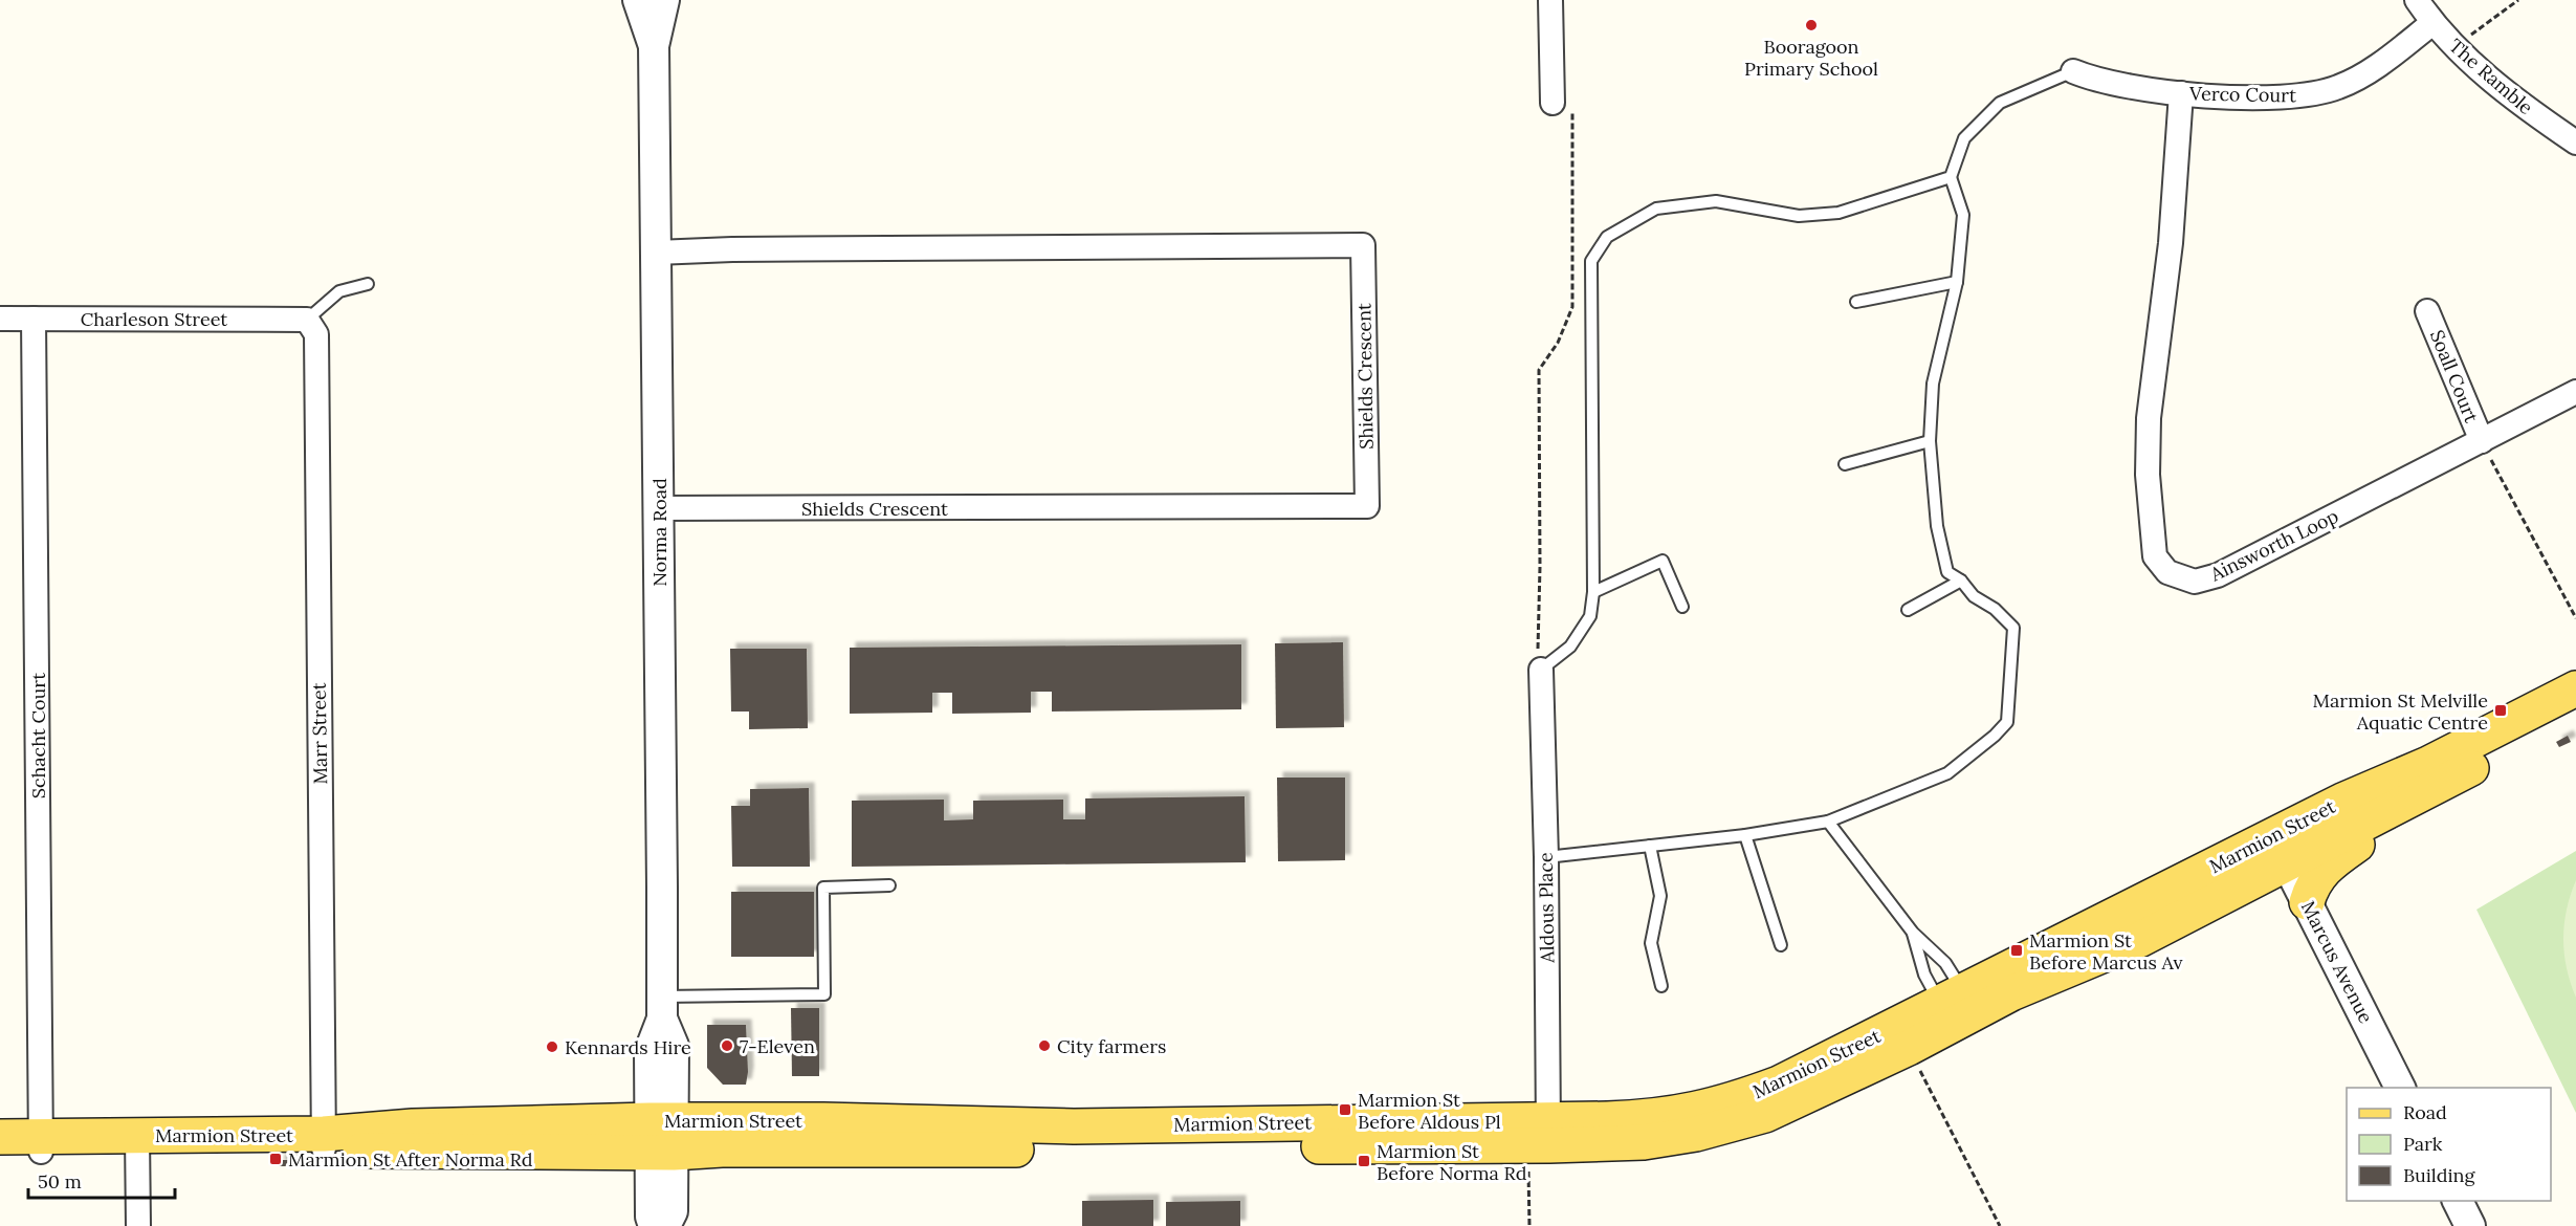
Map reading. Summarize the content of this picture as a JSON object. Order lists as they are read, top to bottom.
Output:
{
  "streets": {
    "main road": ["Marmion Street"],
    "street": [
      "The Ramble",
      "Verco Court",
      "Charleson Street",
      "Shields Crescent",
      "Soall Court",
      "Norma Road",
      "Ainsworth Loop",
      "Marr Street",
      "Schacht Court",
      "Aldous Place",
      "Marcus Avenue"
    ]
  },
  "crossings": [
    ["The Ramble", "Verco Court"],
    ["Verco Court", "Ainsworth Loop"],
    ["Charleson Street", "Marr Street"],
    ["Charleson Street", "Schacht Court"],
    ["Shields Crescent", "Norma Road"],
    ["Soall Court", "Ainsworth Loop"],
    ["Norma Road", "Marmion Street"],
    ["Marr Street", "Marmion Street"],
    ["Schacht Court", "Marmion Street"],
    ["Marmion Street", "Aldous Place"],
    ["Marmion Street", "Marcus Avenue"]
  ],
  "places": {
    "other": [
      "Booragoon Primary School",
      "7-Eleven",
      "City farmers",
      "Kennards Hire"
    ],
    "transit": [
      "Marmion St Melville Aquatic Centre",
      "Marmion St Before Marcus Av",
      "Marmion St Before Aldous Pl",
      "Marmion St After Norma Rd",
      "Marmion St Before Norma Rd"
    ]
  },
  "legend": ["Road", "Park", "Building"],
  "scale_bar": "50 m"
}
